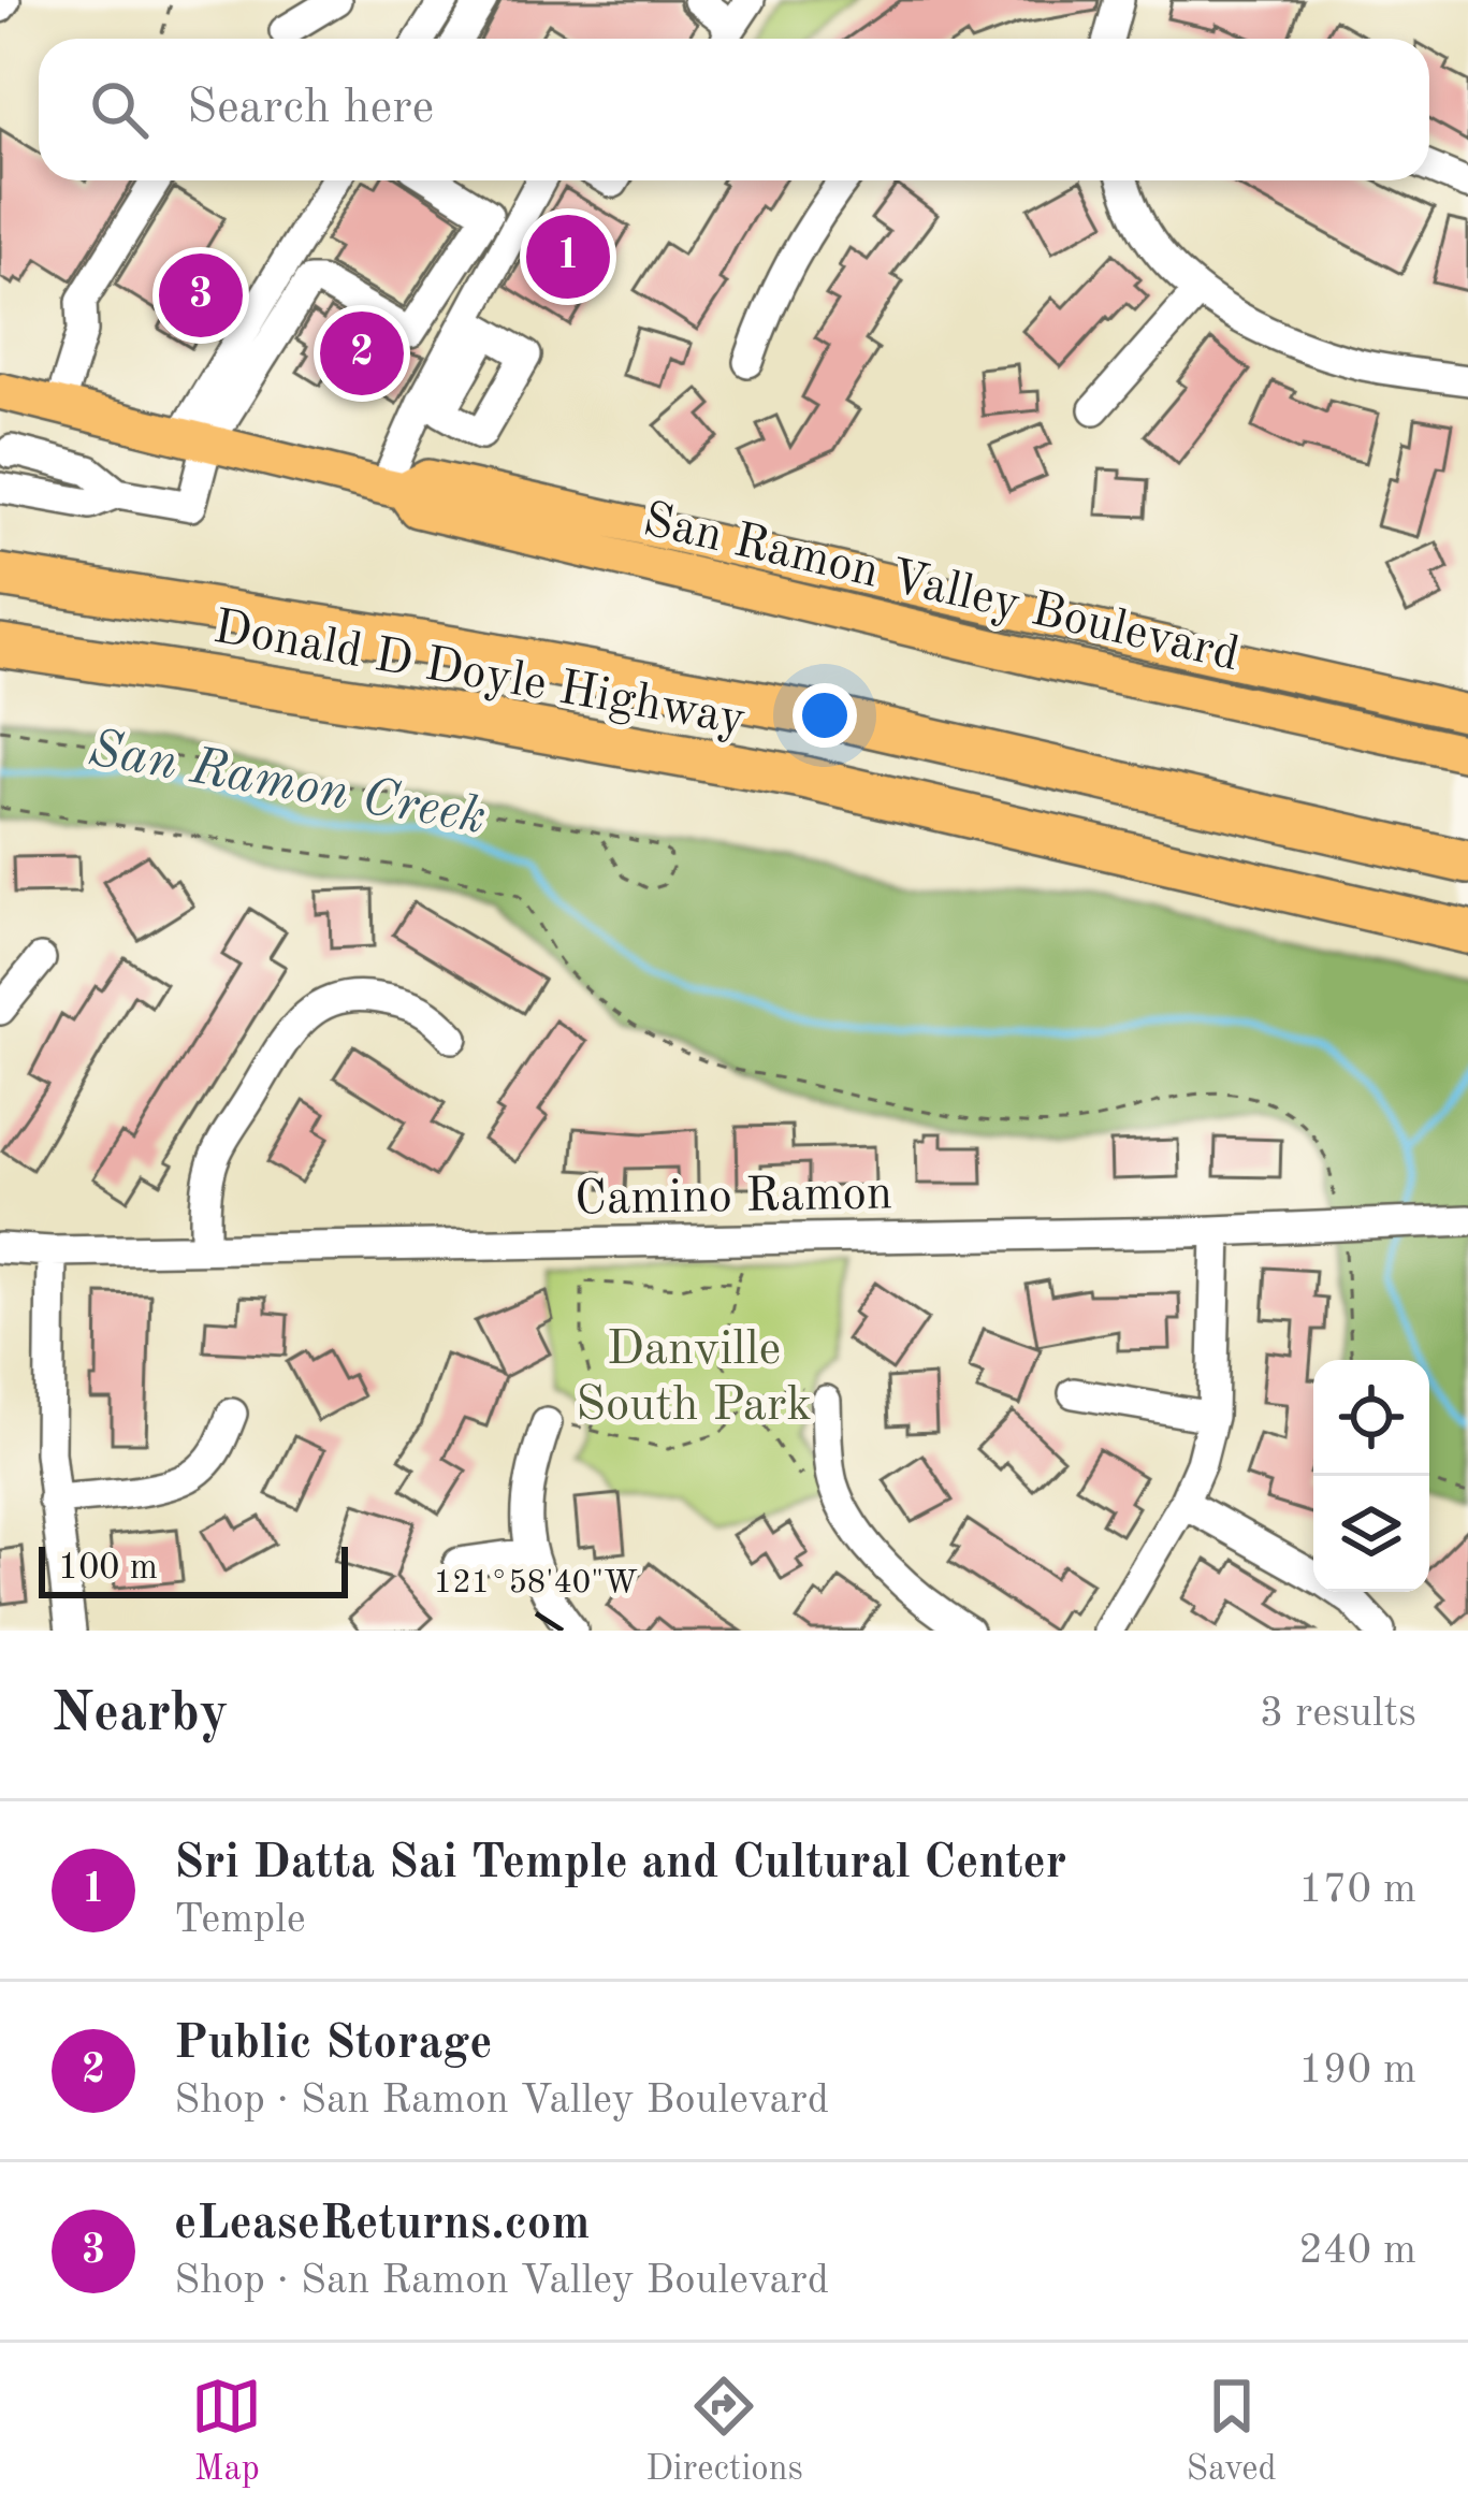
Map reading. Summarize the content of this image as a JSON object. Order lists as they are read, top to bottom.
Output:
{
  "streets": {
    "highway": ["Donald D Doyle Highway"],
    "main road": ["San Ramon Valley Boulevard"],
    "street": ["Camino Ramon"]
  },
  "water": ["San Ramon Creek"],
  "parks": ["Danville South Park"],
  "scale_bar": "100 m",
  "page": {
    "search": "Search here",
    "pins": ["1", "3", "2"],
    "scale": "100 m",
    "heading": ["Nearby", "3 results"],
    "list": [
      {
        "mark": "1",
        "name": "Sri Datta Sai Temple and Cultural Center",
        "note": "Temple",
        "value": "170 m"
      },
      {
        "mark": "2",
        "name": "Public Storage",
        "note": "Shop · San Ramon Valley Boulevard",
        "value": "190 m"
      },
      {
        "mark": "3",
        "name": "eLeaseReturns.com",
        "note": "Shop · San Ramon Valley Boulevard",
        "value": "240 m"
      }
    ],
    "nav": ["Map", "Directions", "Saved"]
  },
  "coordinates": ["121°58'40\"W"]
}
